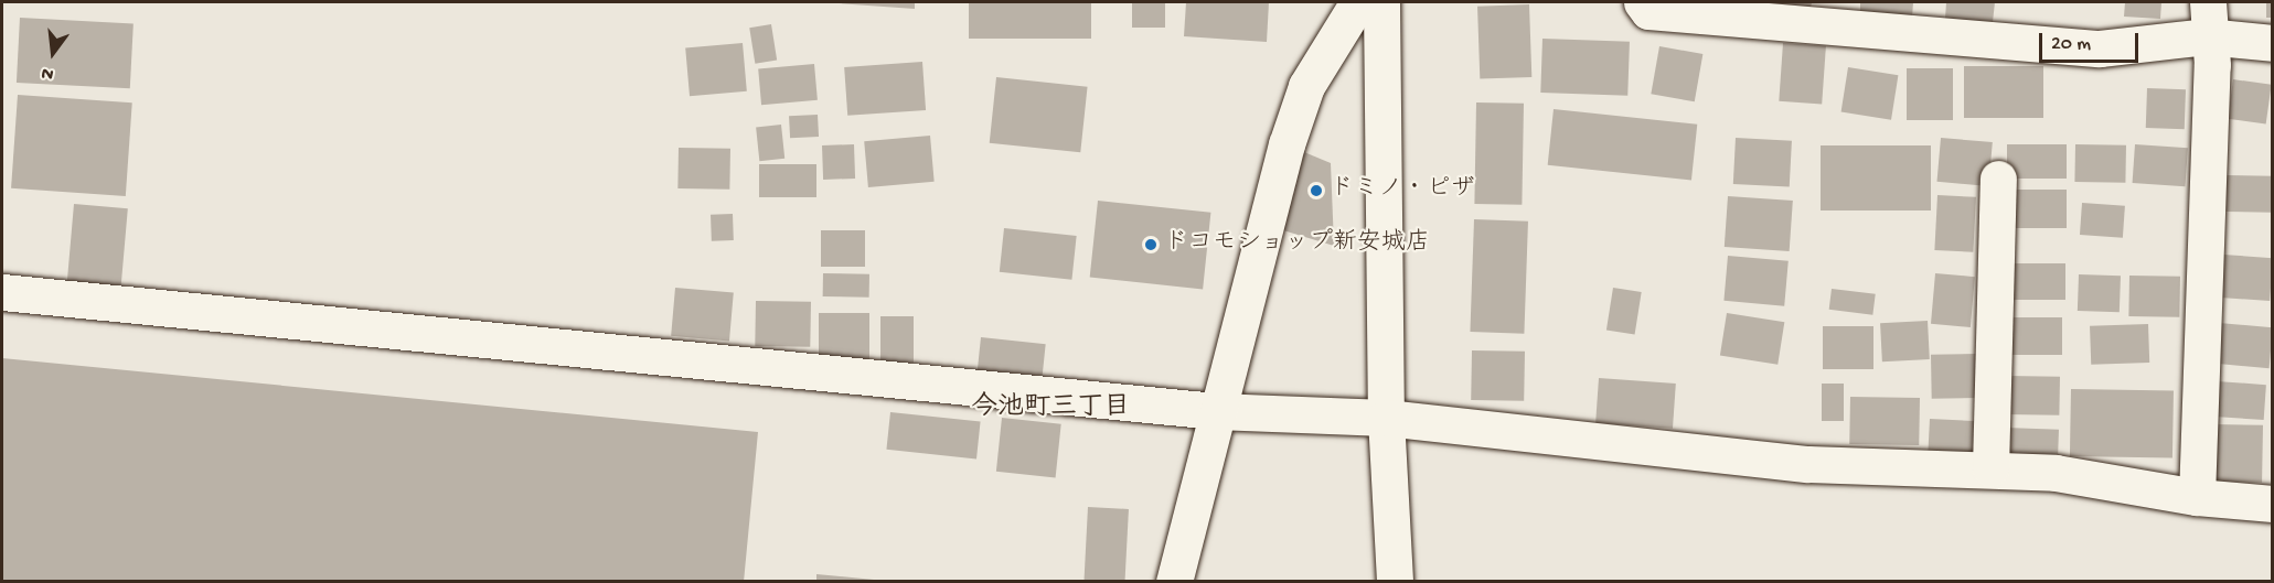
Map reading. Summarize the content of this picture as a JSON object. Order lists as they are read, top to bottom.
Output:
{
  "districts": ["今池町三丁目"],
  "places": ["ドミノ・ピザ", "ドコモショップ新安城店"],
  "scale_bar": "20 m",
  "north": "bottom"
}
